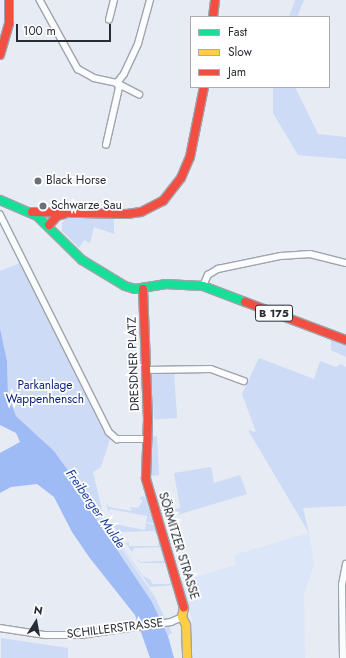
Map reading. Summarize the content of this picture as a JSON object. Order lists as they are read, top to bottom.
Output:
{
  "streets": {
    "main road": ["B 175", "DRESDNER PLATZ", "SÖRMITZER STRASSE"],
    "street": ["SCHILLERSTRASSE"]
  },
  "crossings": [
    ["B 175", "DRESDNER PLATZ"],
    ["DRESDNER PLATZ", "SÖRMITZER STRASSE"],
    ["SÖRMITZER STRASSE", "SCHILLERSTRASSE"]
  ],
  "water": ["Freiberger Mulde"],
  "parks": ["Parkanlage Wappenhensch"],
  "places": ["Black Horse", "Schwarze Sau"],
  "legend": ["Fast", "Slow", "Jam"],
  "scale_bar": "100 m",
  "north": "top"
}
